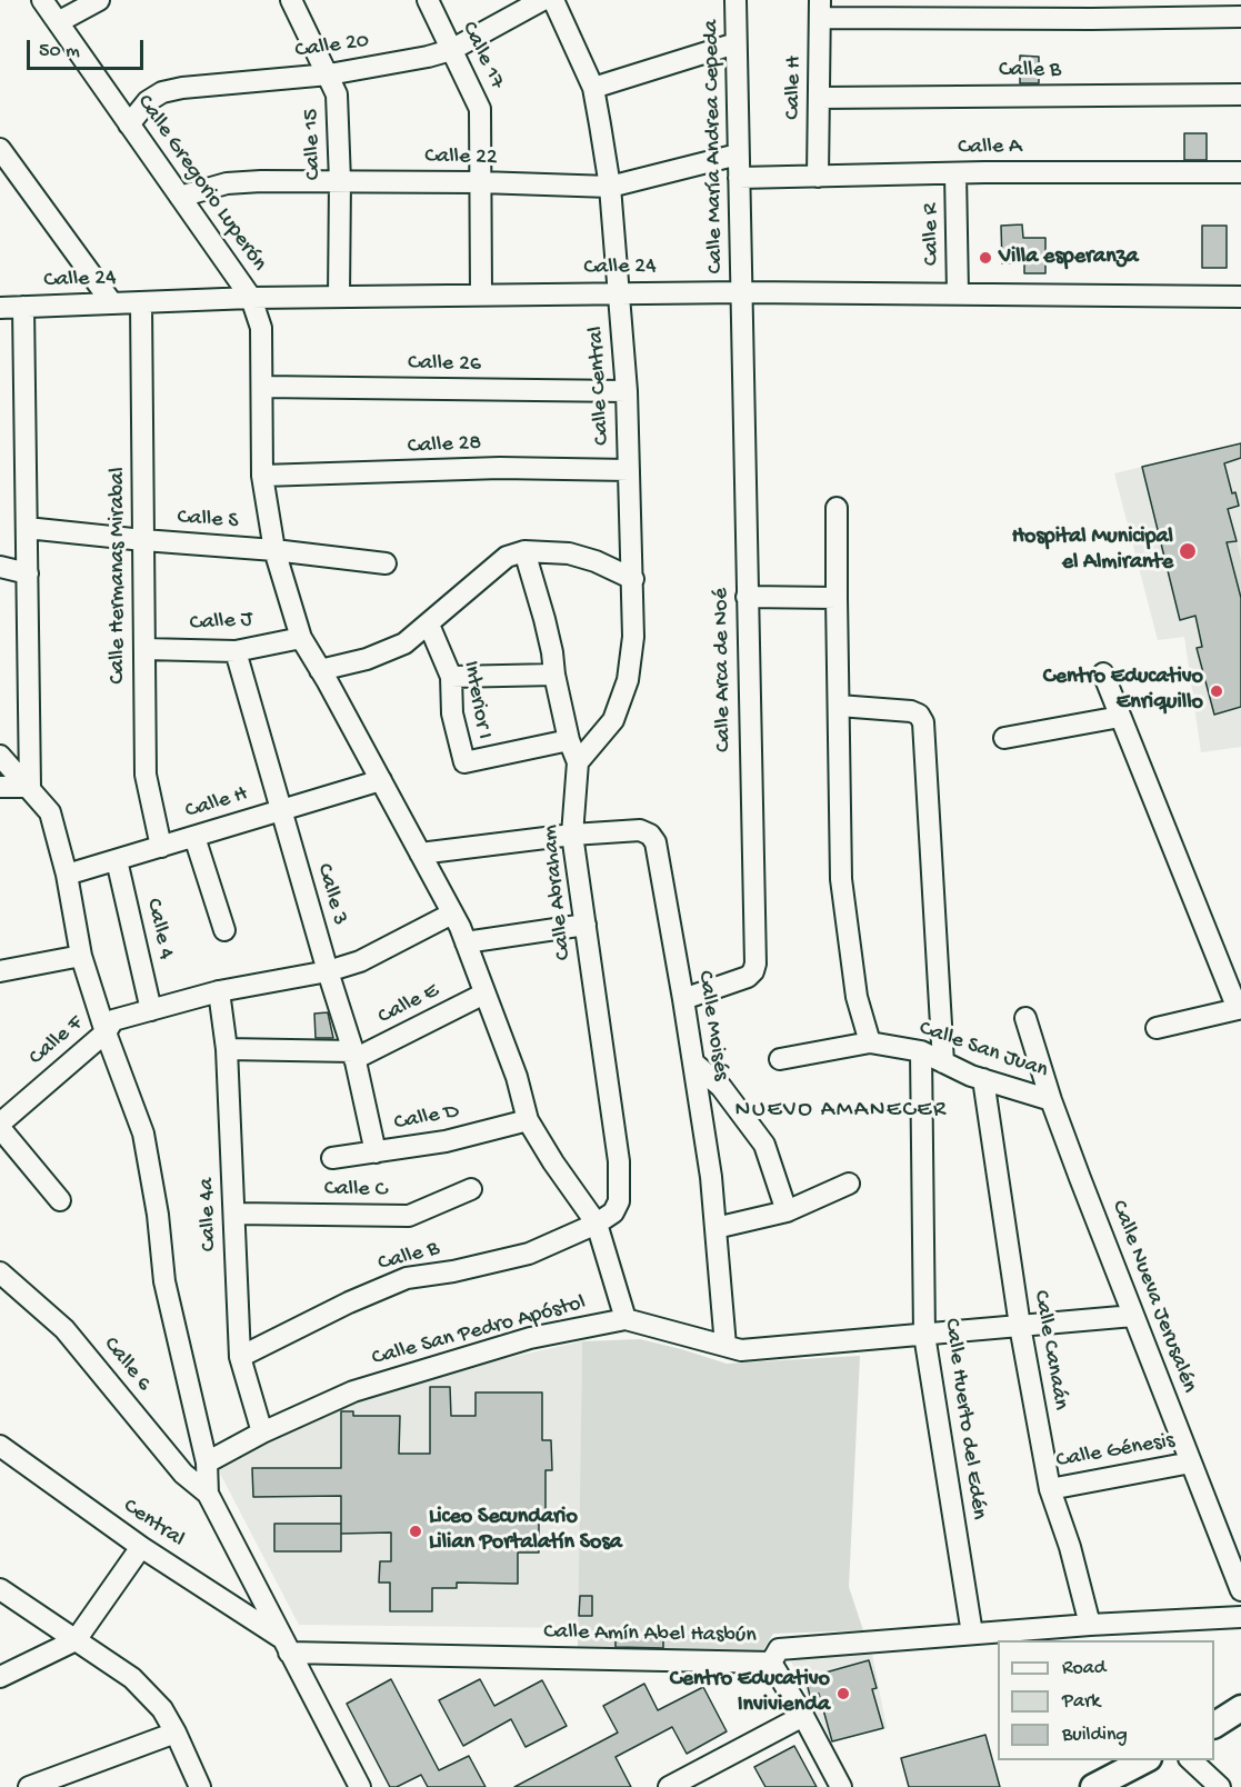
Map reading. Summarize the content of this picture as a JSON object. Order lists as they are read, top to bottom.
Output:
{
  "streets": {
    "street": [
      "Calle 20",
      "Calle 17",
      "Calle B",
      "Calle H",
      "Calle 15",
      "Calle María Andrea Cepeda",
      "Calle A",
      "Calle 22",
      "Calle Gregorio Luperón",
      "Calle R",
      "Calle 24",
      "Calle 26",
      "Calle Central",
      "Calle 28",
      "Calle S",
      "Calle Hermanas Mirabal",
      "Calle J",
      "Calle Arca de Noé",
      "Interior I",
      "Calle Abraham",
      "Calle 3",
      "Calle 4",
      "Calle E",
      "Calle Moisés",
      "Calle F",
      "Calle San Juan",
      "Calle D",
      "Calle C",
      "Calle 4a",
      "Calle Nueva Jerusalén",
      "Calle San Pedro Apóstol",
      "Calle Canaán",
      "Calle 6",
      "Calle Huerto del Edén",
      "Calle Génesis",
      "Central",
      "Calle Amín Abel Hasbún"
    ]
  },
  "crossings": [
    ["Calle 20", "Calle 17"],
    ["Calle 20", "Calle 15"],
    ["Calle 20", "Calle Gregorio Luperón"],
    ["Calle 17", "Calle 22"],
    ["Calle 17", "Calle 24"],
    ["Calle B", "Calle H"],
    ["Calle B", "Calle Gregorio Luperón"],
    ["Calle B", "Calle Abraham"],
    ["Calle B", "Calle 4a"],
    ["Calle H", "Calle A"],
    ["Calle H", "Calle Gregorio Luperón"],
    ["Calle H", "Calle Hermanas Mirabal"],
    ["Calle H", "Calle 3"],
    ["Calle H", "Calle 4"],
    ["Calle 15", "Calle 22"],
    ["Calle 15", "Calle 24"],
    ["Calle María Andrea Cepeda", "Calle A"],
    ["Calle María Andrea Cepeda", "Calle 22"],
    ["Calle María Andrea Cepeda", "Calle 24"],
    ["Calle María Andrea Cepeda", "Calle Arca de Noé"],
    ["Calle A", "Calle R"],
    ["Calle 22", "Calle Gregorio Luperón"],
    ["Calle 22", "Calle Central"],
    ["Calle Gregorio Luperón", "Calle 24"],
    ["Calle Gregorio Luperón", "Calle 26"],
    ["Calle Gregorio Luperón", "Calle 28"],
    ["Calle Gregorio Luperón", "Calle S"],
    ["Calle Gregorio Luperón", "Calle J"],
    ["Calle Gregorio Luperón", "Calle Abraham"],
    ["Calle Gregorio Luperón", "Calle E"],
    ["Calle Gregorio Luperón", "Calle D"],
    ["Calle Gregorio Luperón", "Calle San Pedro Apóstol"],
    ["Calle R", "Calle 24"],
    ["Calle 24", "Calle Central"],
    ["Calle 24", "Calle Hermanas Mirabal"],
    ["Calle 24", "Calle Arca de Noé"],
    ["Calle 26", "Calle Central"],
    ["Calle Central", "Calle 28"],
    ["Calle Central", "Calle Abraham"],
    ["Calle S", "Calle Hermanas Mirabal"],
    ["Calle Hermanas Mirabal", "Calle J"],
    ["Calle J", "Calle 3"],
    ["Calle Arca de Noé", "Calle Moisés"],
    ["Interior I", "Calle Abraham"],
    ["Calle Abraham", "Calle Moisés"],
    ["Calle 3", "Calle E"],
    ["Calle 3", "Calle D"],
    ["Calle E", "Calle 4a"],
    ["Calle Moisés", "Calle San Pedro Apóstol"],
    ["Calle San Juan", "Calle Nueva Jerusalén"],
    ["Calle San Juan", "Calle Canaán"],
    ["Calle San Juan", "Calle Huerto del Edén"],
    ["Calle C", "Calle 4a"],
    ["Calle 4a", "Calle San Pedro Apóstol"],
    ["Calle Nueva Jerusalén", "Calle San Pedro Apóstol"],
    ["Calle Nueva Jerusalén", "Calle Génesis"],
    ["Calle San Pedro Apóstol", "Calle Canaán"],
    ["Calle San Pedro Apóstol", "Calle Huerto del Edén"],
    ["Calle Canaán", "Calle Génesis"],
    ["Calle Canaán", "Calle Amín Abel Hasbún"],
    ["Calle Huerto del Edén", "Calle Amín Abel Hasbún"],
    ["Central", "Calle Amín Abel Hasbún"]
  ],
  "districts": ["NUEVO AMANECER"],
  "places": [
    "Villa esperanza",
    "Hospital Municipal el Almirante",
    "Centro Educativo Enriquillo",
    "Liceo Secundario Lilian Portalatín Sosa",
    "Centro Educativo Invivienda"
  ],
  "legend": ["Road", "Park", "Building"],
  "scale_bar": "50 m"
}
